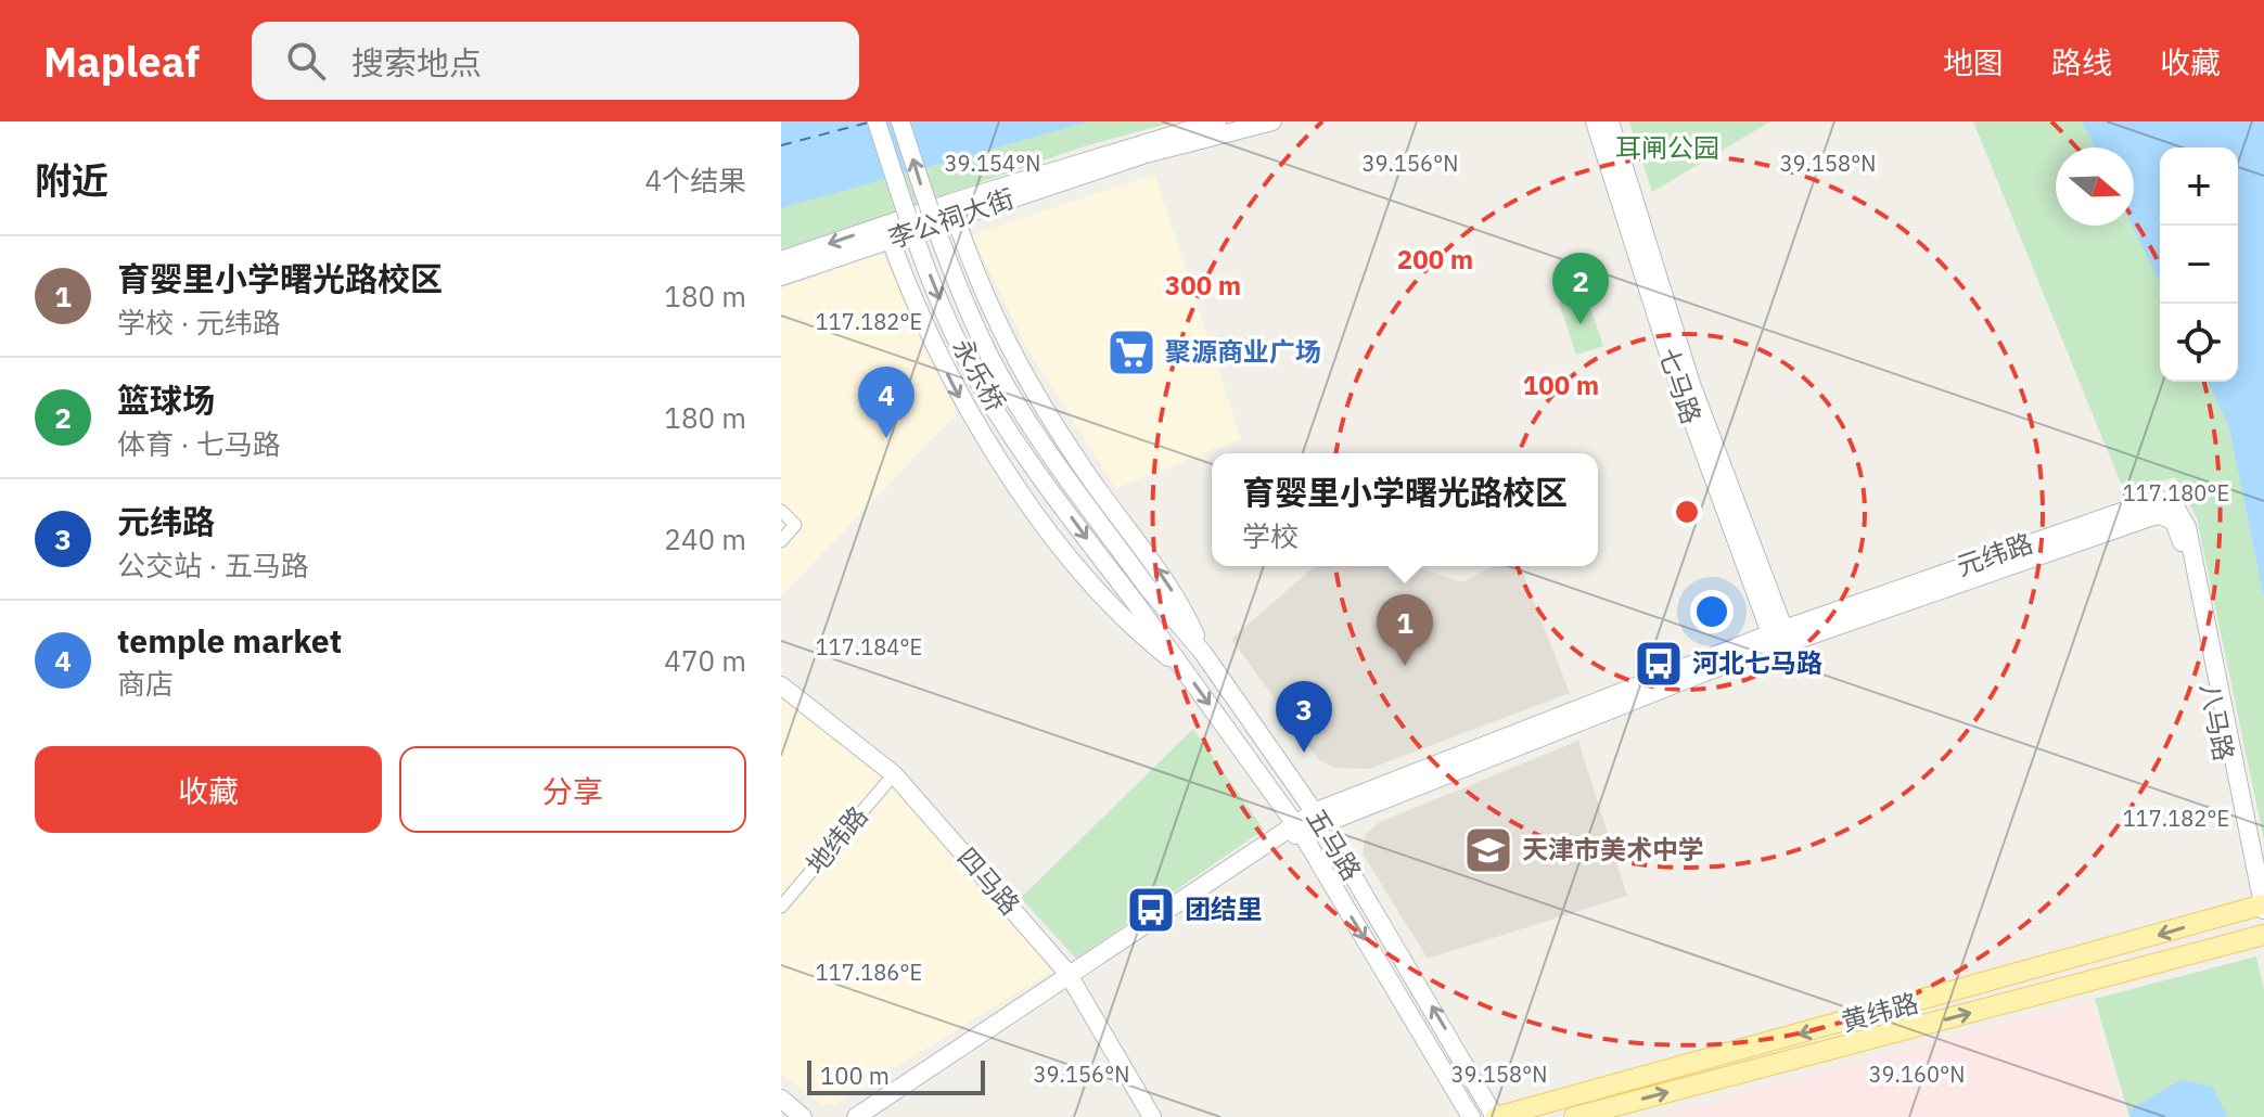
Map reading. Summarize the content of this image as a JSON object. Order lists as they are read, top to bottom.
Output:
{
  "streets": {
    "main road": ["黄纬路"],
    "street": [
      "李公祠大街",
      "永乐桥",
      "七马路",
      "元纬路",
      "八马路",
      "地纬路",
      "五马路",
      "四马路"
    ]
  },
  "crossings": [
    ["永乐桥", "五马路"],
    ["七马路", "元纬路"],
    ["元纬路", "八马路"],
    ["元纬路", "五马路"],
    ["元纬路", "四马路"],
    ["八马路", "黄纬路"],
    ["地纬路", "四马路"],
    ["五马路", "黄纬路"]
  ],
  "parks": ["耳闸公园"],
  "places": {
    "supermarket": ["聚源商业广场"],
    "bus stop": ["河北七马路", "团结里"],
    "school or university": ["天津市美术中学"]
  },
  "scale_bar": "100 m",
  "north": "right",
  "page": {
    "header": "Mapleaf",
    "search": "搜索地点",
    "nav": ["地图", "路线", "收藏"],
    "heading": ["附近", "4个结果"],
    "map_buttons": ["+", "−"],
    "list": [
      {
        "mark": "1",
        "name": "育婴里小学曙光路校区",
        "note": "学校 · 元纬路",
        "value": "180 m"
      },
      {
        "mark": "2",
        "name": "篮球场",
        "note": "体育 · 七马路",
        "value": "180 m"
      },
      {
        "mark": "3",
        "name": "元纬路",
        "note": "公交站 · 五马路",
        "value": "240 m"
      },
      {
        "mark": "4",
        "name": "temple market",
        "note": "商店",
        "value": "470 m"
      }
    ],
    "pins": [
      "2",
      "4",
      "1",
      "3"
    ],
    "popup": ["育婴里小学曙光路校区", "学校"],
    "buttons": ["收藏", "分享"],
    "scale": "100 m"
  },
  "coordinates": [
    "39.154°N",
    "39.156°N",
    "39.158°N",
    "117.182°E",
    "117.180°E",
    "117.184°E",
    "117.186°E",
    "39.160°N"
  ],
  "rings": ["200 m", "300 m", "100 m"]
}
